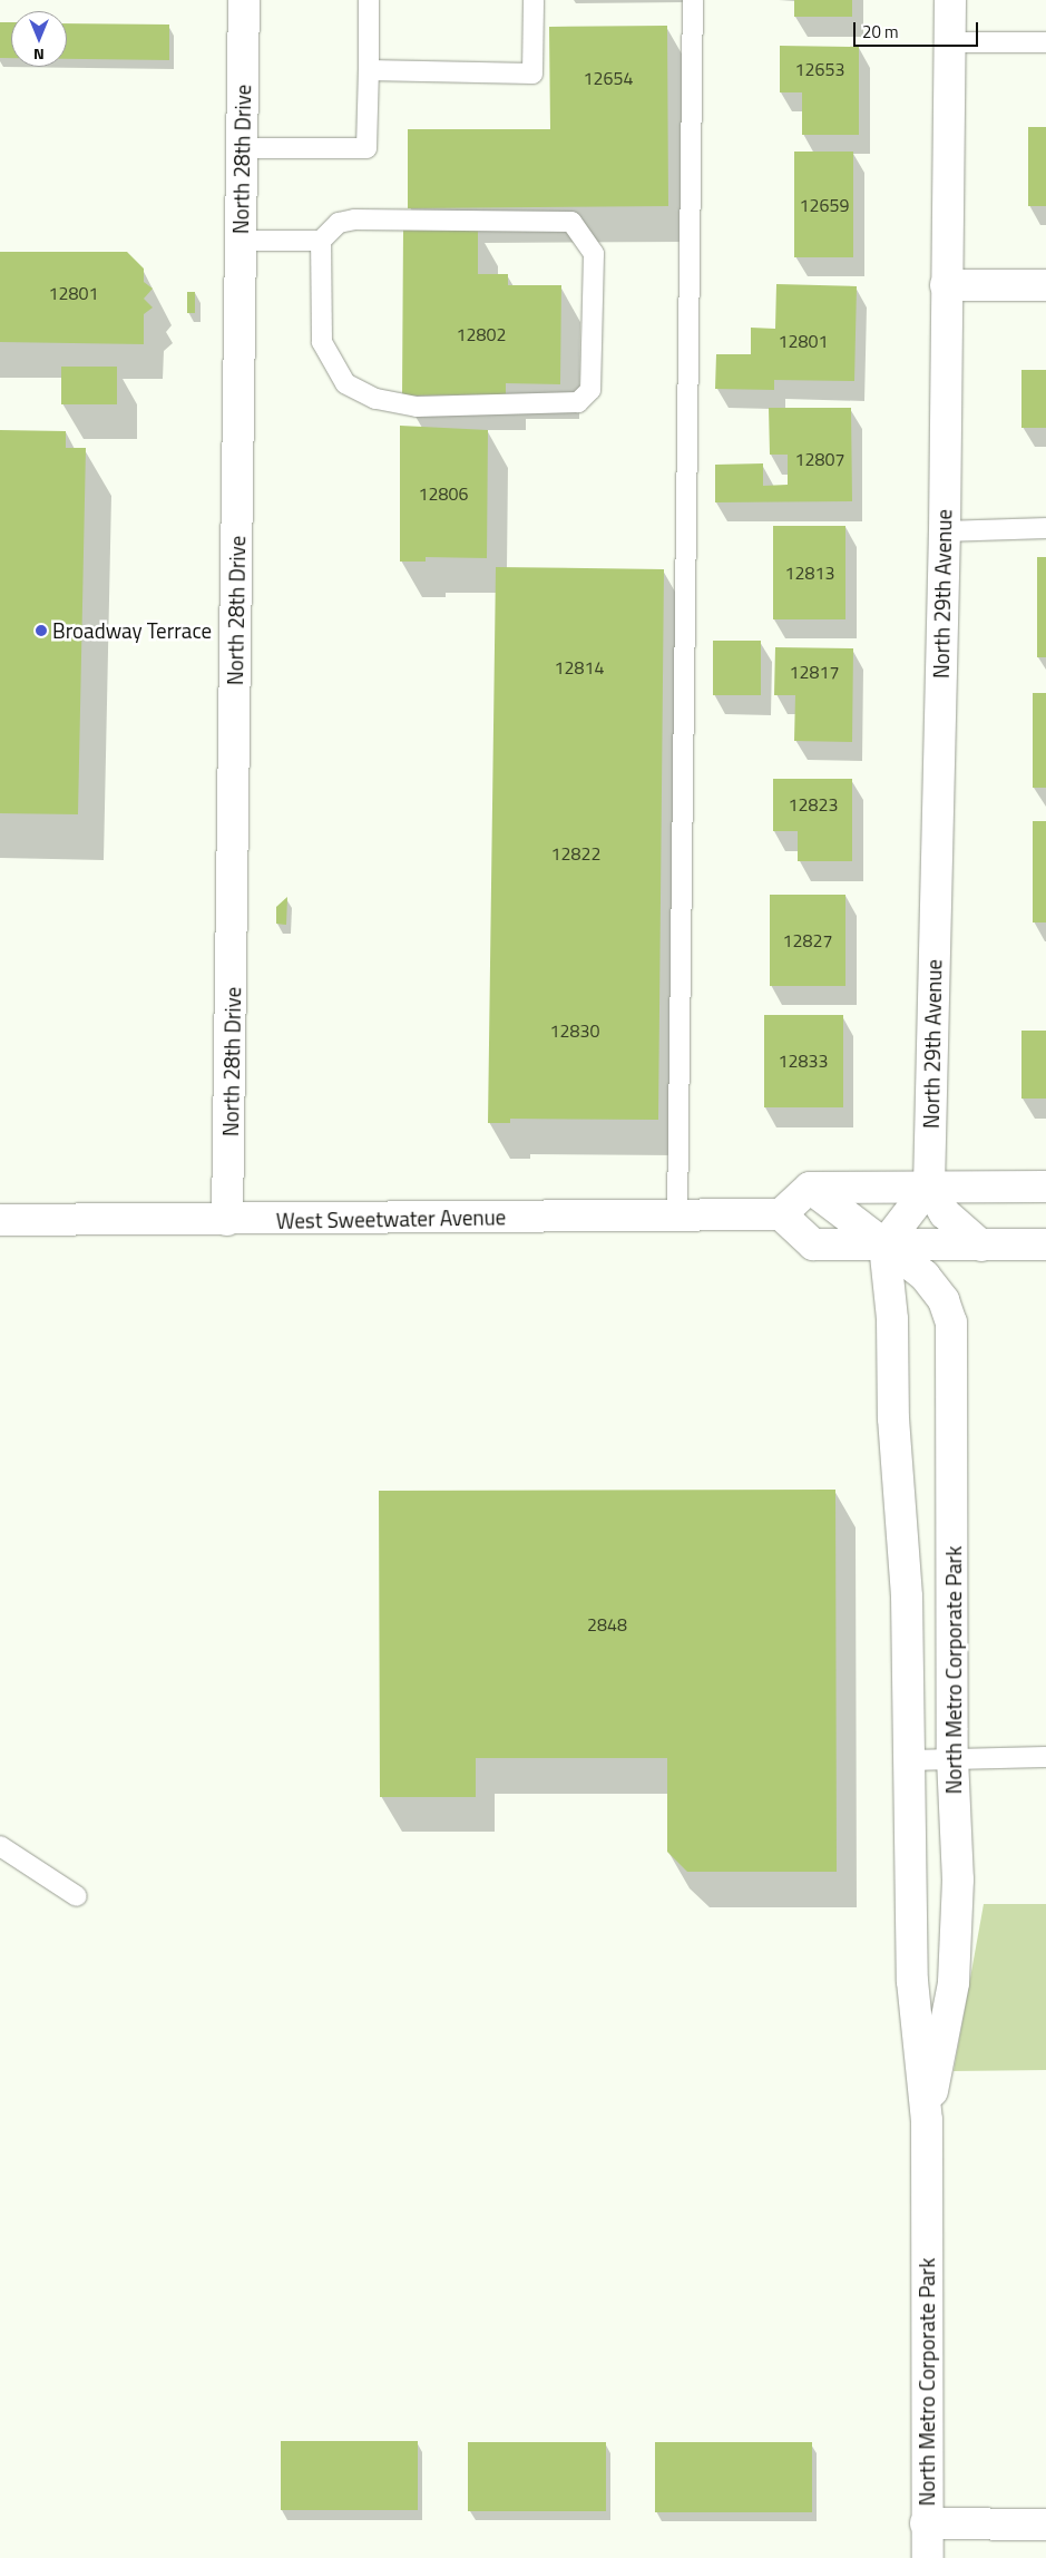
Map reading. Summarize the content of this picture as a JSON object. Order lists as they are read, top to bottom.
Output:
{
  "streets": {
    "street": [
      "North 28th Drive",
      "North 29th Avenue",
      "West Sweetwater Avenue",
      "North Metro Corporate Park"
    ]
  },
  "crossings": [
    ["North 28th Drive", "West Sweetwater Avenue"]
  ],
  "places": ["Broadway Terrace"],
  "house_numbers": [
    "12653",
    "12654",
    "12659",
    "12801",
    "12802",
    "12801",
    "12807",
    "12806",
    "12813",
    "12814",
    "12817",
    "12823",
    "12822",
    "12827",
    "12830",
    "12833",
    "2848"
  ],
  "scale_bar": "20 m",
  "north": "bottom"
}
